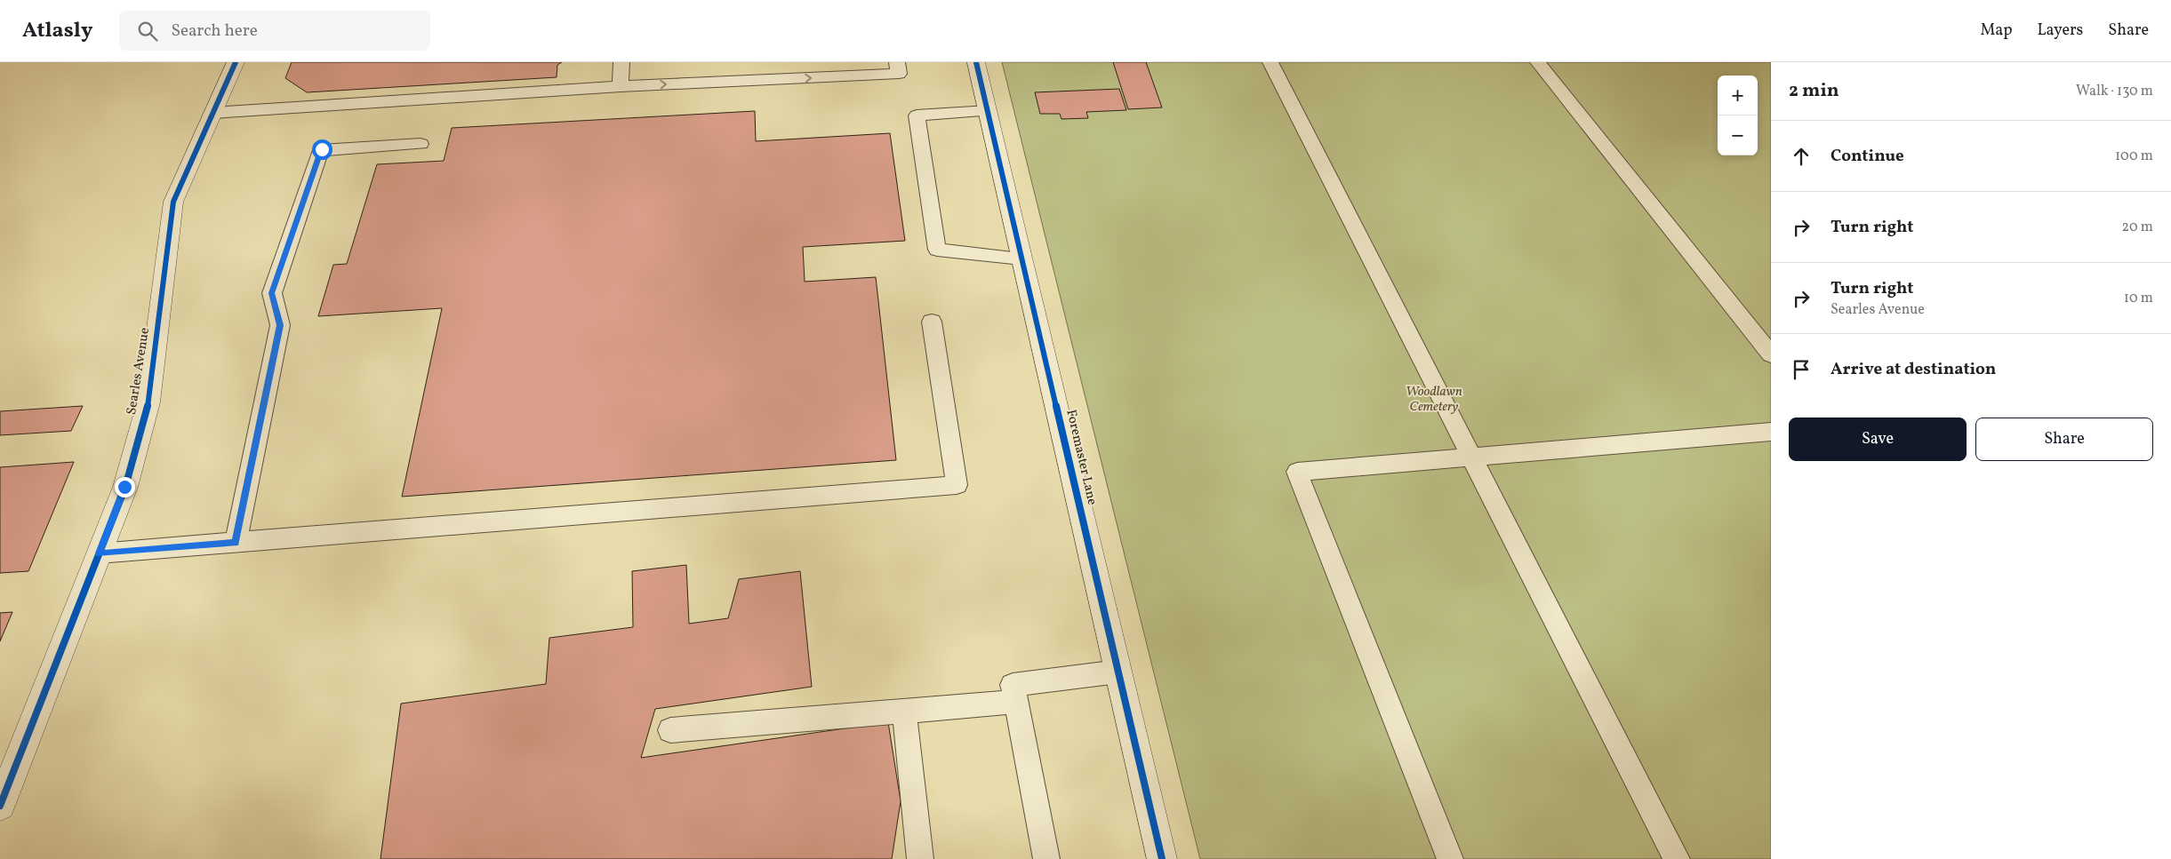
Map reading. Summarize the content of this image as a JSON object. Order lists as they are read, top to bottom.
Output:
{
  "streets": {
    "street": ["Searles Avenue", "Foremaster Lane"]
  },
  "parks": ["Woodlawn Cemetery"],
  "page": {
    "header": "Atlasly",
    "search": "Search here",
    "nav": ["Map", "Layers", "Share"],
    "heading": ["2 min", "Walk · 130 m"],
    "map_buttons": ["+", "−"],
    "list": [
      ["Continue", "100 m"],
      ["Turn right", "20 m"],
      ["Turn right", "Searles Avenue", "10 m"],
      "Arrive at destination"
    ],
    "buttons": ["Save", "Share"]
  }
}
